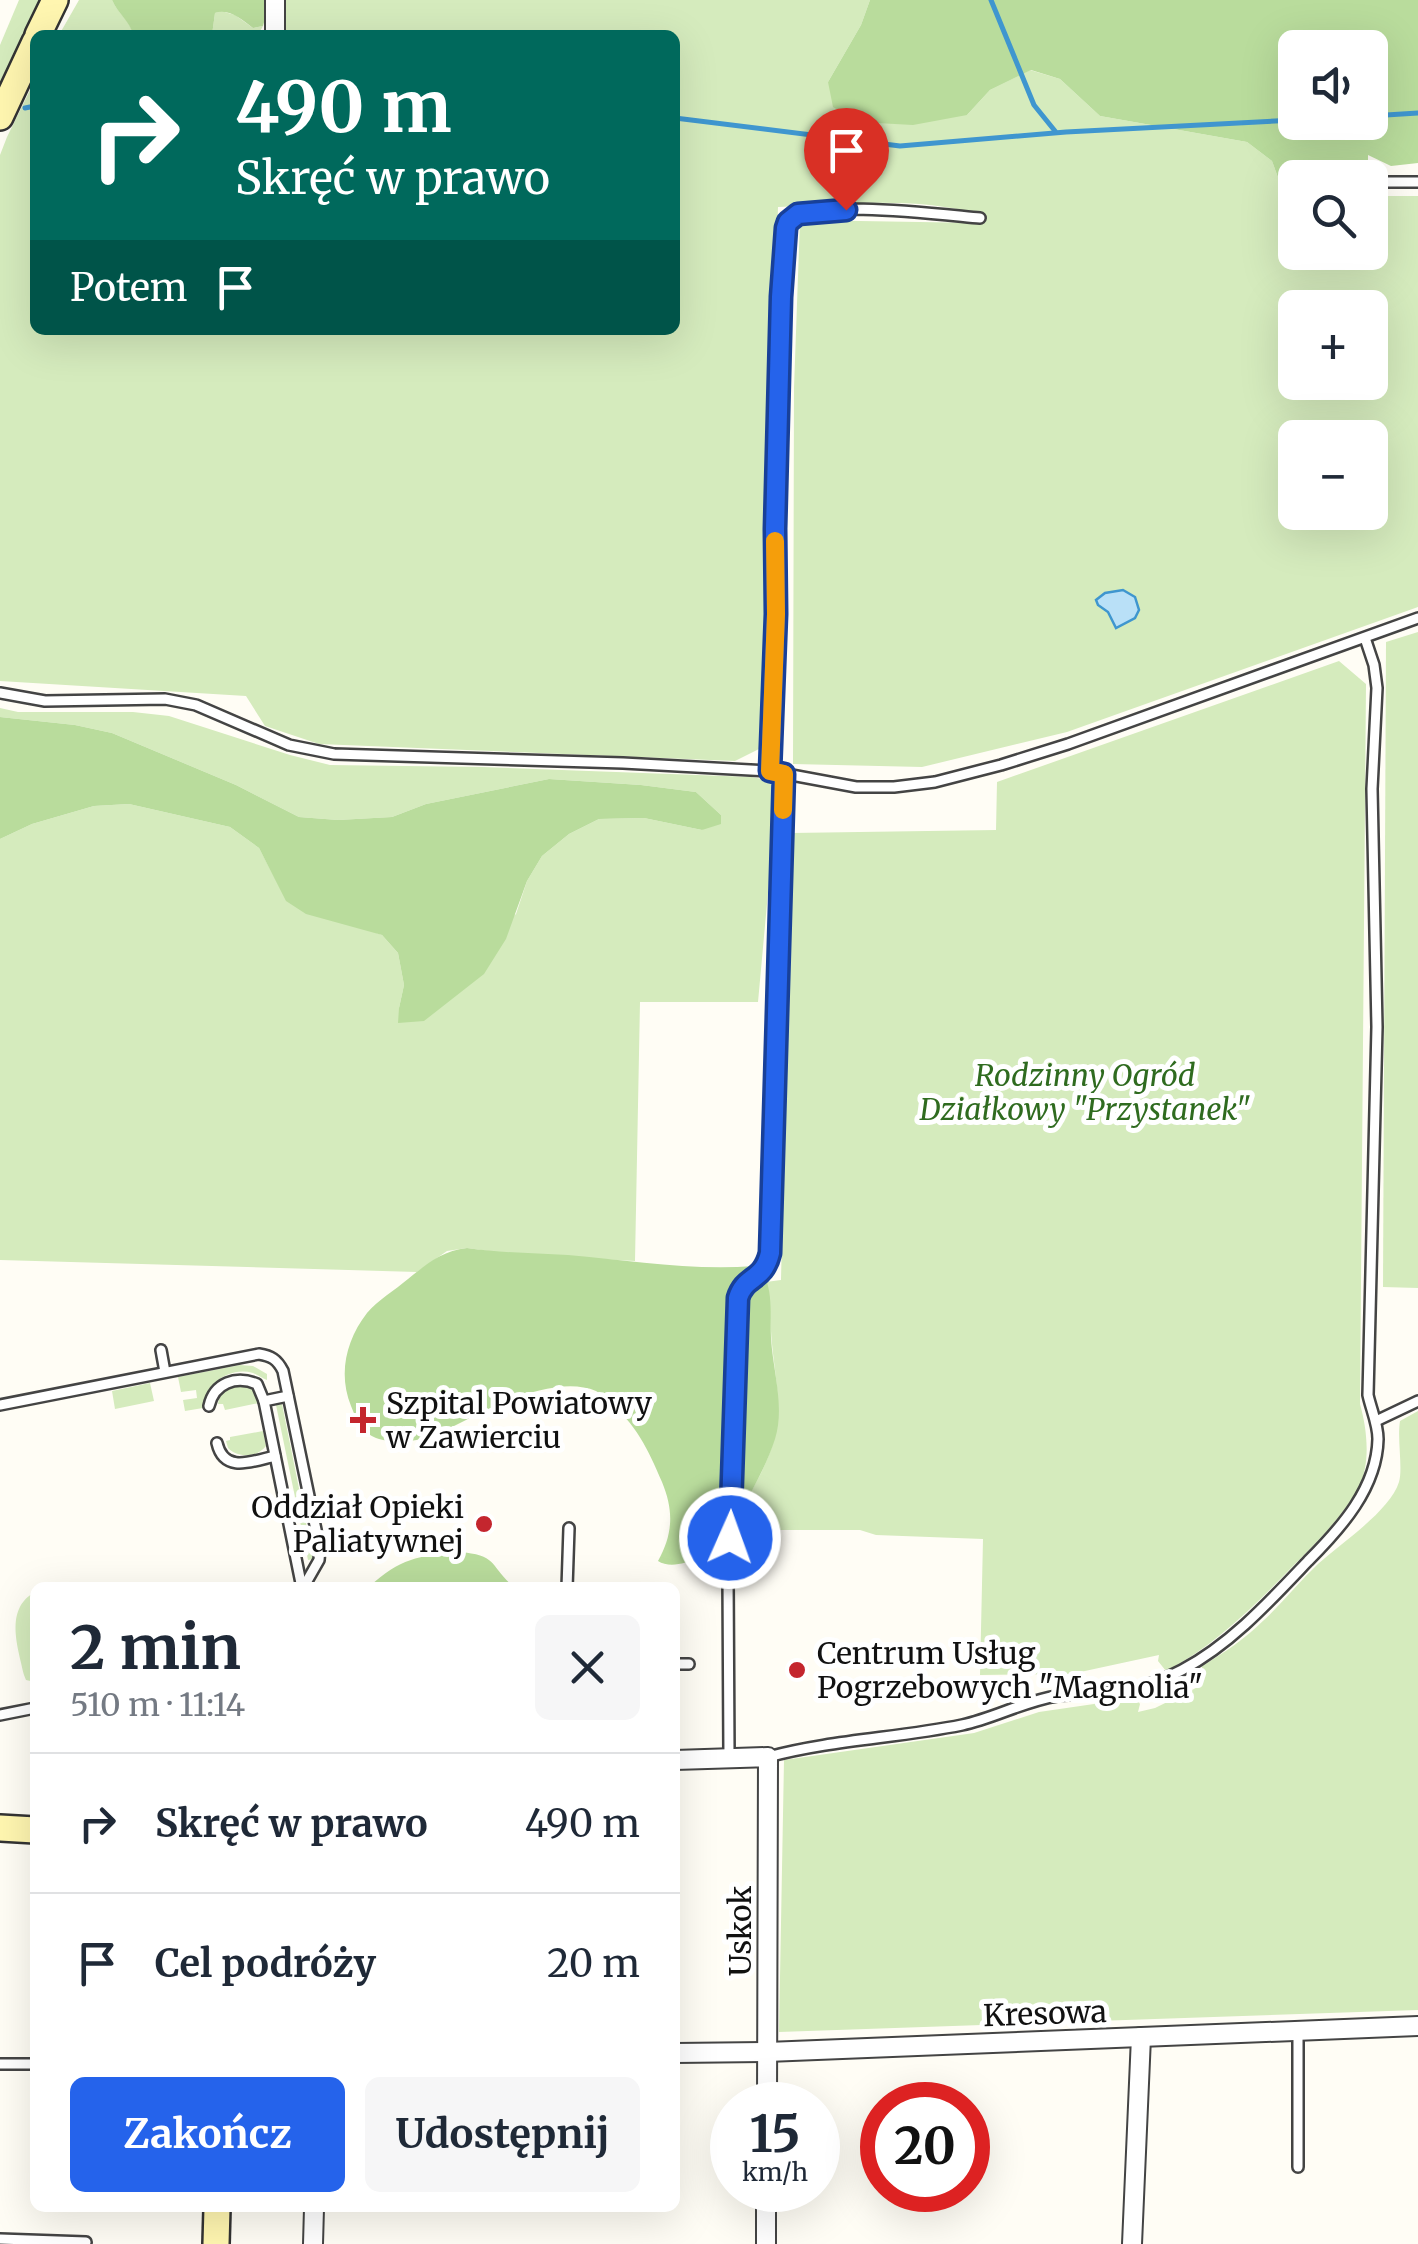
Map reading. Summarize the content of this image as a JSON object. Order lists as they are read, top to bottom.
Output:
{
  "streets": {
    "street": ["Uskok", "Kresowa"]
  },
  "crossings": [
    ["Uskok", "Kresowa"]
  ],
  "parks": ["Rodzinny Ogród Działkowy \"Przystanek\""],
  "places": {
    "health": ["Szpital Powiatowy w Zawierciu"],
    "other": ["Oddział Opieki Paliatywnej", "Centrum Usług Pogrzebowych \"Magnolia\""]
  },
  "page": {
    "map_buttons": ["+", "−"],
    "turn": ["490 m", "Skręć w prawo"],
    "then": "Potem",
    "heading": ["2 min", "510 m · 11:14"],
    "list": [
      {
        "name": "Skręć w prawo",
        "value": "490 m"
      },
      {
        "name": "Cel podróży",
        "value": "20 m"
      }
    ],
    "buttons": ["Zakończ", "Udostępnij"],
    "speed": "15 km/h",
    "limit": "20"
  }
}
